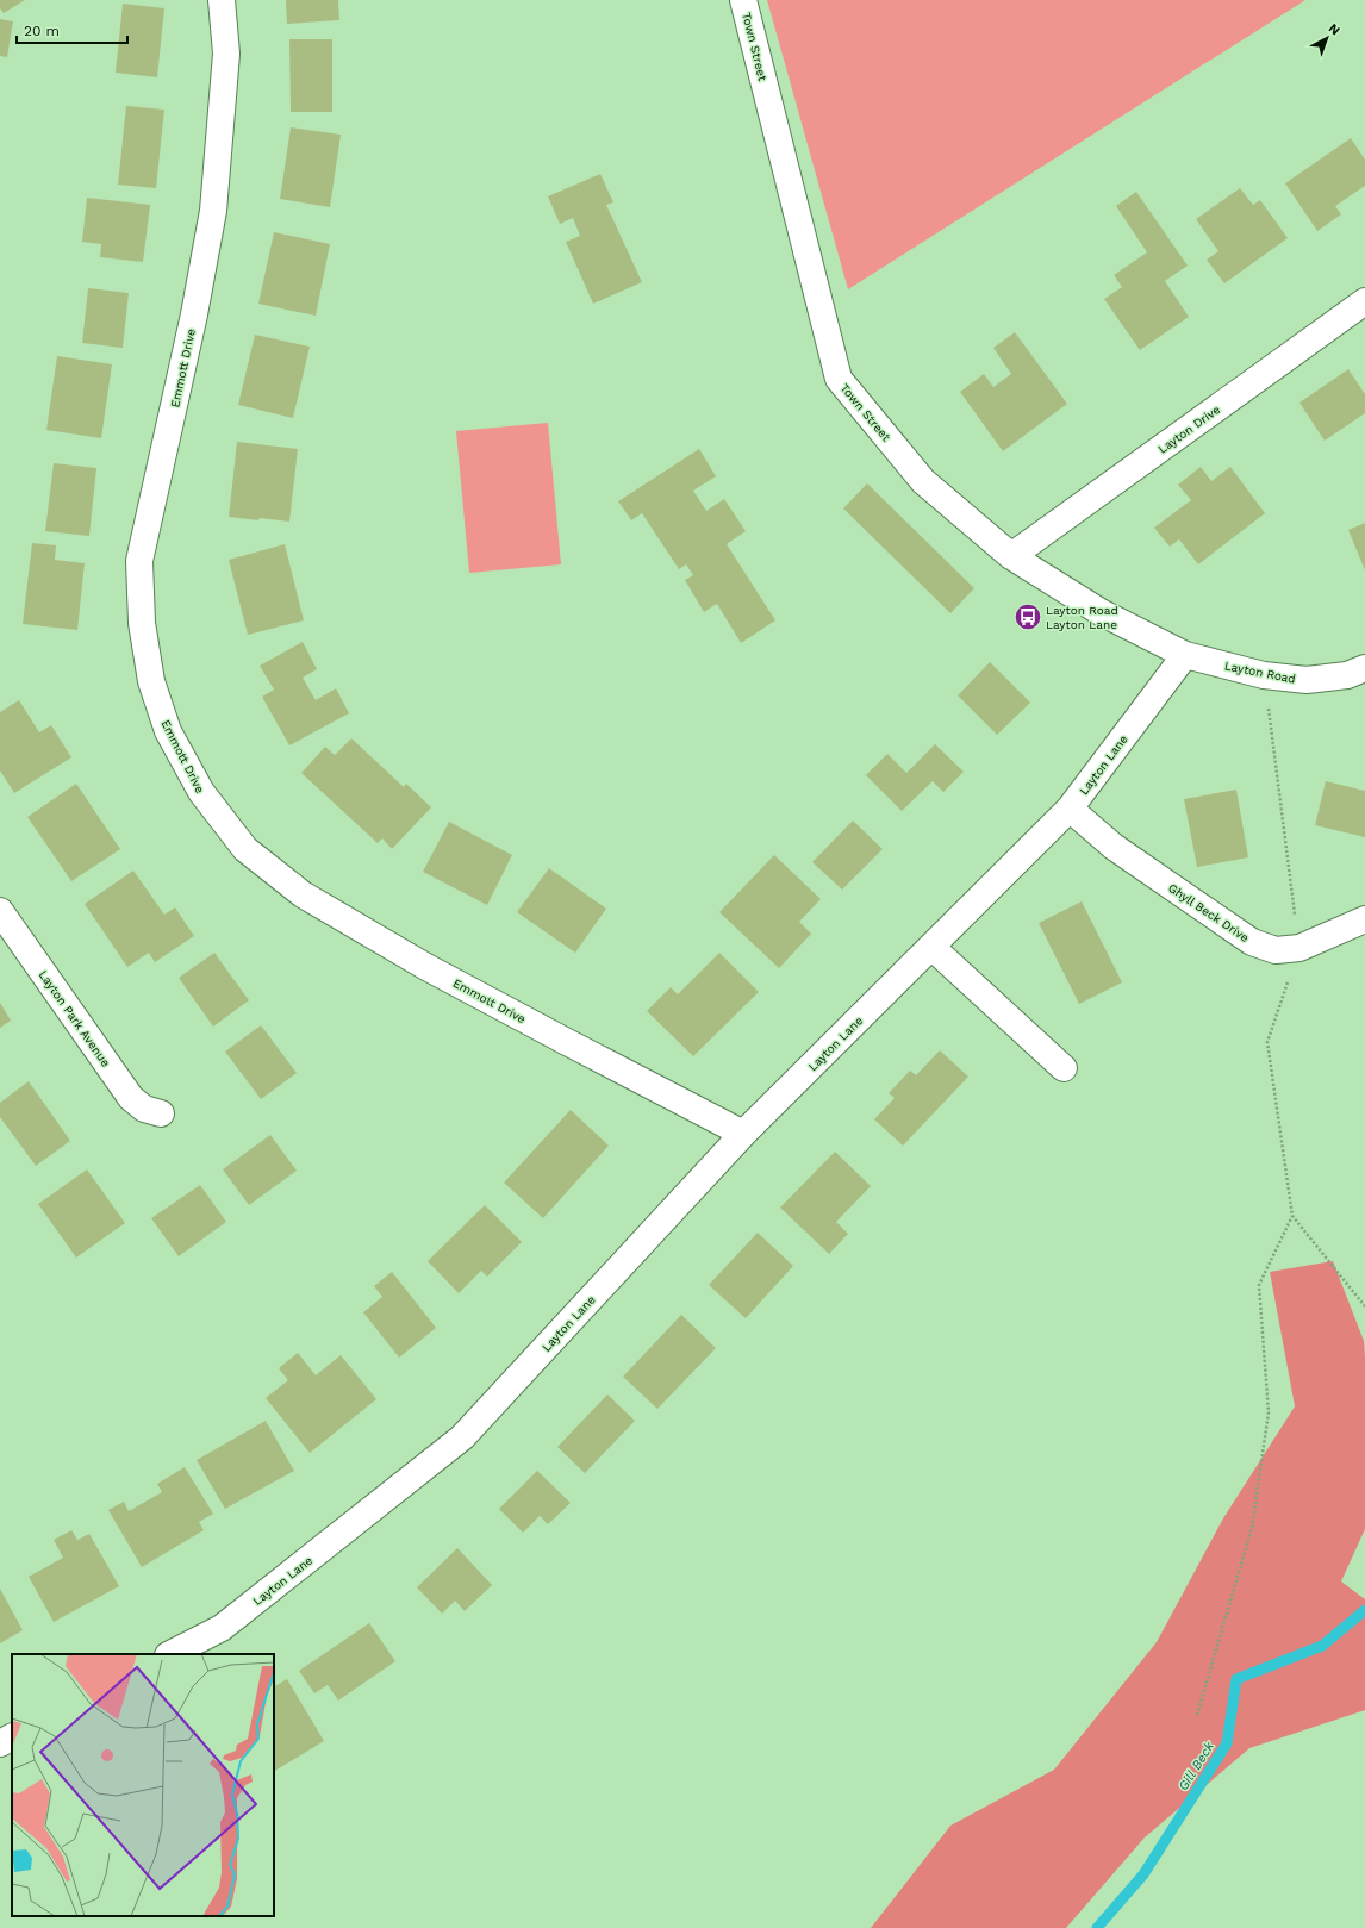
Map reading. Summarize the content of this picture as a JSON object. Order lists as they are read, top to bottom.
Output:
{
  "streets": {
    "street": [
      "Town Street",
      "Emmott Drive",
      "Layton Drive",
      "Layton Road",
      "Layton Lane",
      "Ghyll Beck Drive",
      "Layton Park Avenue"
    ]
  },
  "crossings": [
    ["Town Street", "Layton Drive"],
    ["Town Street", "Layton Road"],
    ["Town Street", "Layton Lane"],
    ["Emmott Drive", "Layton Lane"],
    ["Layton Road", "Layton Lane"],
    ["Layton Lane", "Ghyll Beck Drive"]
  ],
  "water": ["Gill Beck"],
  "places": {
    "bus stop": ["Layton Road Layton Lane"]
  },
  "scale_bar": "20 m",
  "north": "top right"
}
